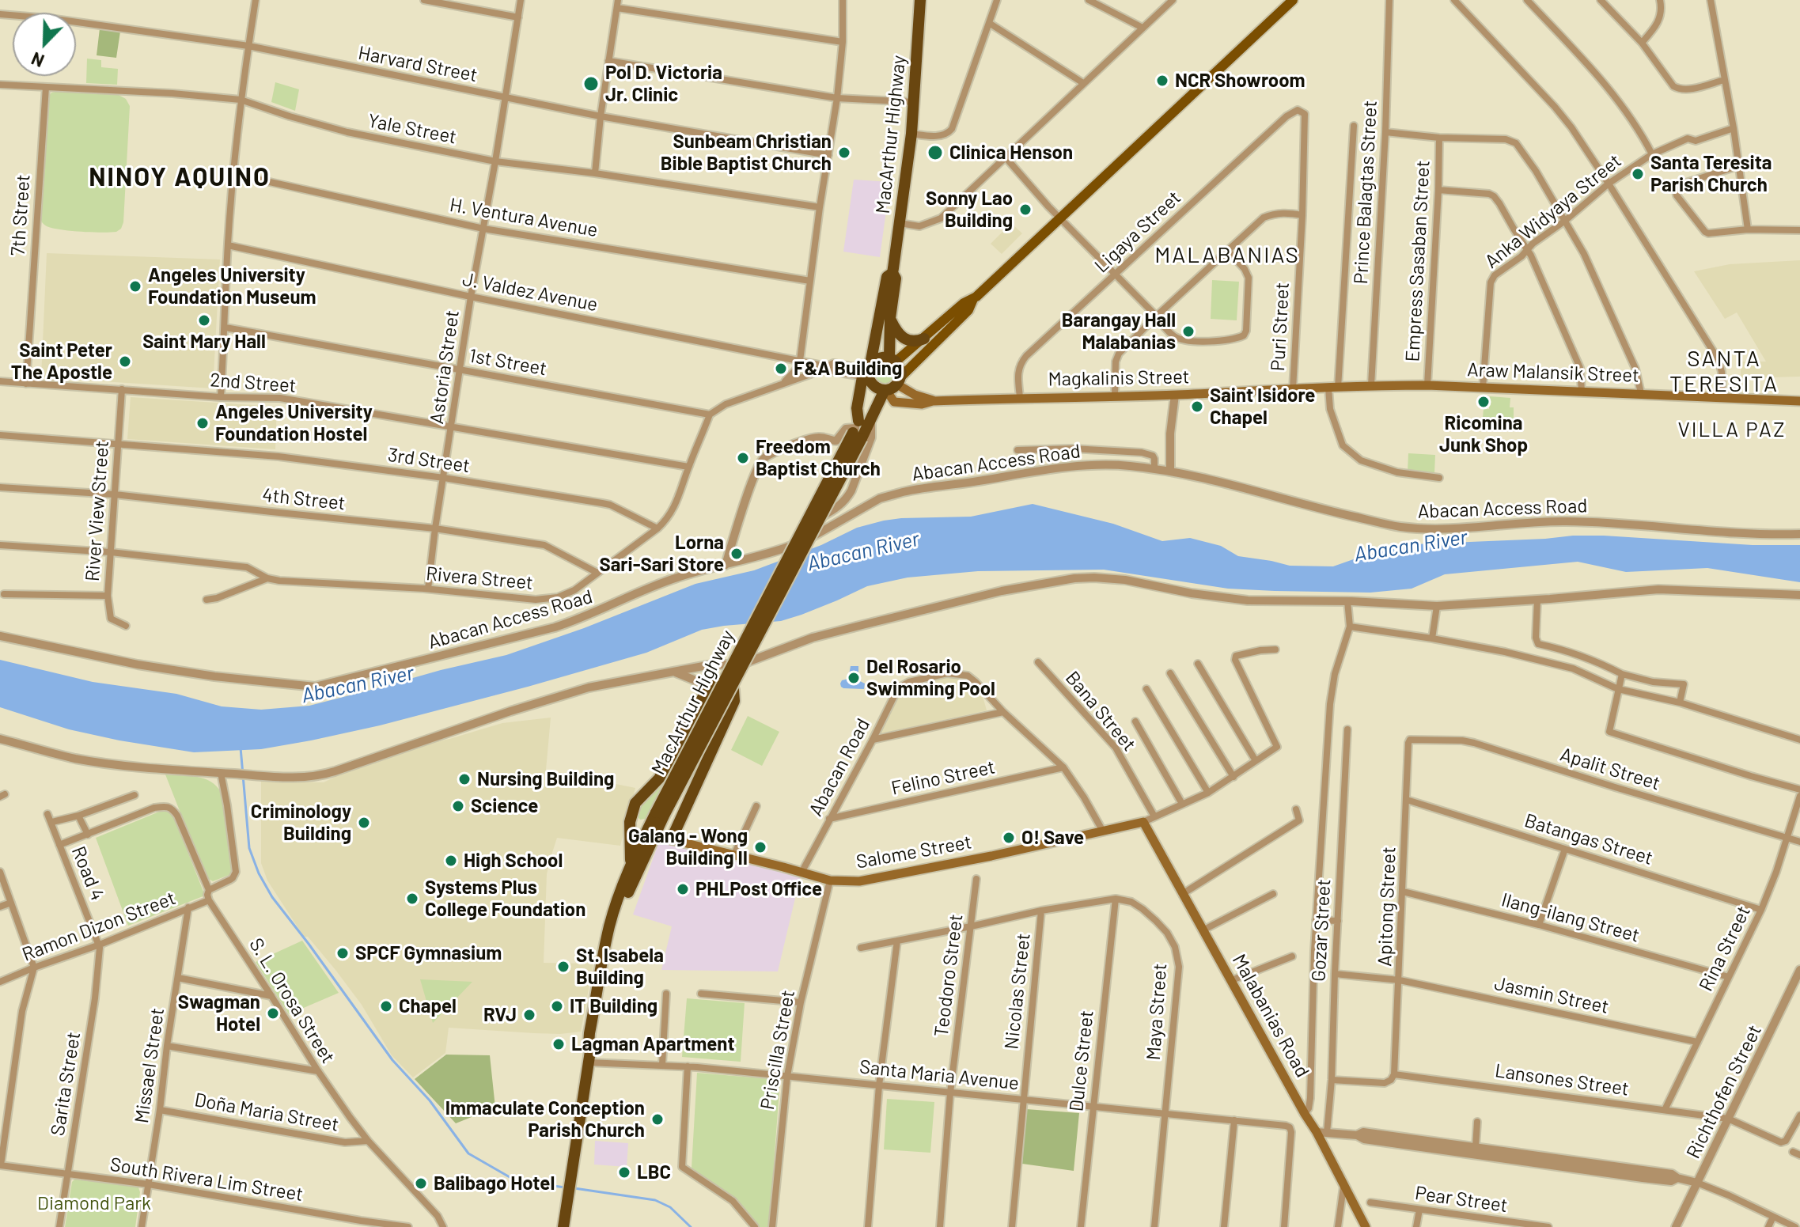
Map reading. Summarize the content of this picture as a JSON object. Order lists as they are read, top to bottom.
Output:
{
  "streets": {
    "highway": ["MacArthur Highway"],
    "main road": [
      "Araw Malansik Street",
      "Magkalinis Street",
      "Salome Street",
      "Malabanias Road"
    ],
    "street": [
      "Harvard Street",
      "Yale Street",
      "Prince Balagtas Street",
      "Anka Widyaya Street",
      "7th Street",
      "H. Ventura Avenue",
      "Ligaya Street",
      "Empress Sasaban Street",
      "J. Valdez Avenue",
      "Puri Street",
      "1st Street",
      "Astoria Street",
      "2nd Street",
      "3rd Street",
      "Abacan Access Road",
      "4th Street",
      "River View Street",
      "Rivera Street",
      "Bana Street",
      "Abacan Road",
      "Apalit Street",
      "Felino Street",
      "Batangas Street",
      "Road 4",
      "Apitong Street",
      "Ilang-ilang Street",
      "Ramon Dizon Street",
      "Gozar Street",
      "Rina Street",
      "Teodoro Street",
      "Nicolas Street",
      "Jasmin Street",
      "S. L. Orosa Street",
      "Maya Street",
      "Priscilla Street",
      "Dulce Street",
      "Missael Street",
      "Santa Maria Avenue",
      "Lansones Street",
      "Sarita Street",
      "Richthofen Street",
      "Doña Maria Street",
      "South Rivera Lim Street",
      "Pear Street"
    ]
  },
  "crossings": [
    ["Harvard Street", "Astoria Street"],
    ["Yale Street", "7th Street"],
    ["Yale Street", "Astoria Street"],
    ["MacArthur Highway", "J. Valdez Avenue"],
    ["MacArthur Highway", "Magkalinis Street"],
    ["MacArthur Highway", "Salome Street"],
    ["MacArthur Highway", "Santa Maria Avenue"],
    ["Prince Balagtas Street", "Araw Malansik Street"],
    ["Anka Widyaya Street", "Araw Malansik Street"],
    ["7th Street", "2nd Street"],
    ["H. Ventura Avenue", "Astoria Street"],
    ["Ligaya Street", "Puri Street"],
    ["Ligaya Street", "Magkalinis Street"],
    ["Empress Sasaban Street", "Araw Malansik Street"],
    ["J. Valdez Avenue", "Astoria Street"],
    ["J. Valdez Avenue", "Magkalinis Street"],
    ["Puri Street", "Magkalinis Street"],
    ["1st Street", "Astoria Street"],
    ["1st Street", "Rivera Street"],
    ["Astoria Street", "2nd Street"],
    ["Astoria Street", "3rd Street"],
    ["Astoria Street", "4th Street"],
    ["Astoria Street", "Rivera Street"],
    ["Araw Malansik Street", "Magkalinis Street"],
    ["2nd Street", "River View Street"],
    ["2nd Street", "Rivera Street"],
    ["3rd Street", "River View Street"],
    ["3rd Street", "Rivera Street"],
    ["4th Street", "River View Street"],
    ["4th Street", "Rivera Street"],
    ["River View Street", "Rivera Street"],
    ["Abacan Road", "Felino Street"],
    ["Abacan Road", "Salome Street"],
    ["Apalit Street", "Apitong Street"],
    ["Apalit Street", "Rina Street"],
    ["Batangas Street", "Apitong Street"],
    ["Batangas Street", "Rina Street"],
    ["Salome Street", "Malabanias Road"],
    ["Salome Street", "Priscilla Street"],
    ["Road 4", "Ramon Dizon Street"],
    ["Road 4", "Sarita Street"],
    ["Apitong Street", "Ilang-ilang Street"],
    ["Apitong Street", "Jasmin Street"],
    ["Apitong Street", "Lansones Street"],
    ["Ilang-ilang Street", "Rina Street"],
    ["Ramon Dizon Street", "S. L. Orosa Street"],
    ["Ramon Dizon Street", "Missael Street"],
    ["Ramon Dizon Street", "Sarita Street"],
    ["Gozar Street", "Jasmin Street"],
    ["Gozar Street", "Lansones Street"],
    ["Rina Street", "Jasmin Street"],
    ["Rina Street", "Lansones Street"],
    ["Teodoro Street", "Santa Maria Avenue"],
    ["Nicolas Street", "Santa Maria Avenue"],
    ["S. L. Orosa Street", "Doña Maria Street"],
    ["Maya Street", "Dulce Street"],
    ["Maya Street", "Santa Maria Avenue"],
    ["Priscilla Street", "Santa Maria Avenue"],
    ["Dulce Street", "Santa Maria Avenue"],
    ["Missael Street", "Doña Maria Street"],
    ["Missael Street", "South Rivera Lim Street"],
    ["Lansones Street", "Richthofen Street"],
    ["Sarita Street", "South Rivera Lim Street"]
  ],
  "districts": [
    "NINOY AQUINO",
    "MALABANIAS",
    "SANTA TERESITA",
    "VILLA PAZ"
  ],
  "water": ["Abacan River"],
  "parks": ["Diamond Park"],
  "places": [
    "NCR Showroom",
    "Pol D. Victoria Jr. Clinic",
    "Sunbeam Christian Bible Baptist Church",
    "Clinica Henson",
    "Santa Teresita Parish Church",
    "Sonny Lao Building",
    "Angeles University Foundation Museum",
    "Saint Mary Hall",
    "Barangay Hall Malabanias",
    "Saint Peter The Apostle",
    "F&A Building",
    "Ricomina Junk Shop",
    "Saint Isidore Chapel",
    "Angeles University Foundation Hostel",
    "Freedom Baptist Church",
    "Lorna Sari-Sari Store",
    "Del Rosario Swimming Pool",
    "Nursing Building",
    "Science",
    "Criminology Building",
    "O! Save",
    "Galang - Wong Building II",
    "High School",
    "PHLPost Office",
    "Systems Plus College Foundation",
    "SPCF Gymnasium",
    "St. Isabela Building",
    "Chapel",
    "IT Building",
    "Swagman Hotel",
    "RVJ",
    "Lagman Apartment",
    "Immaculate Conception Parish Church",
    "LBC",
    "Balibago Hotel"
  ],
  "north": "bottom left"
}
